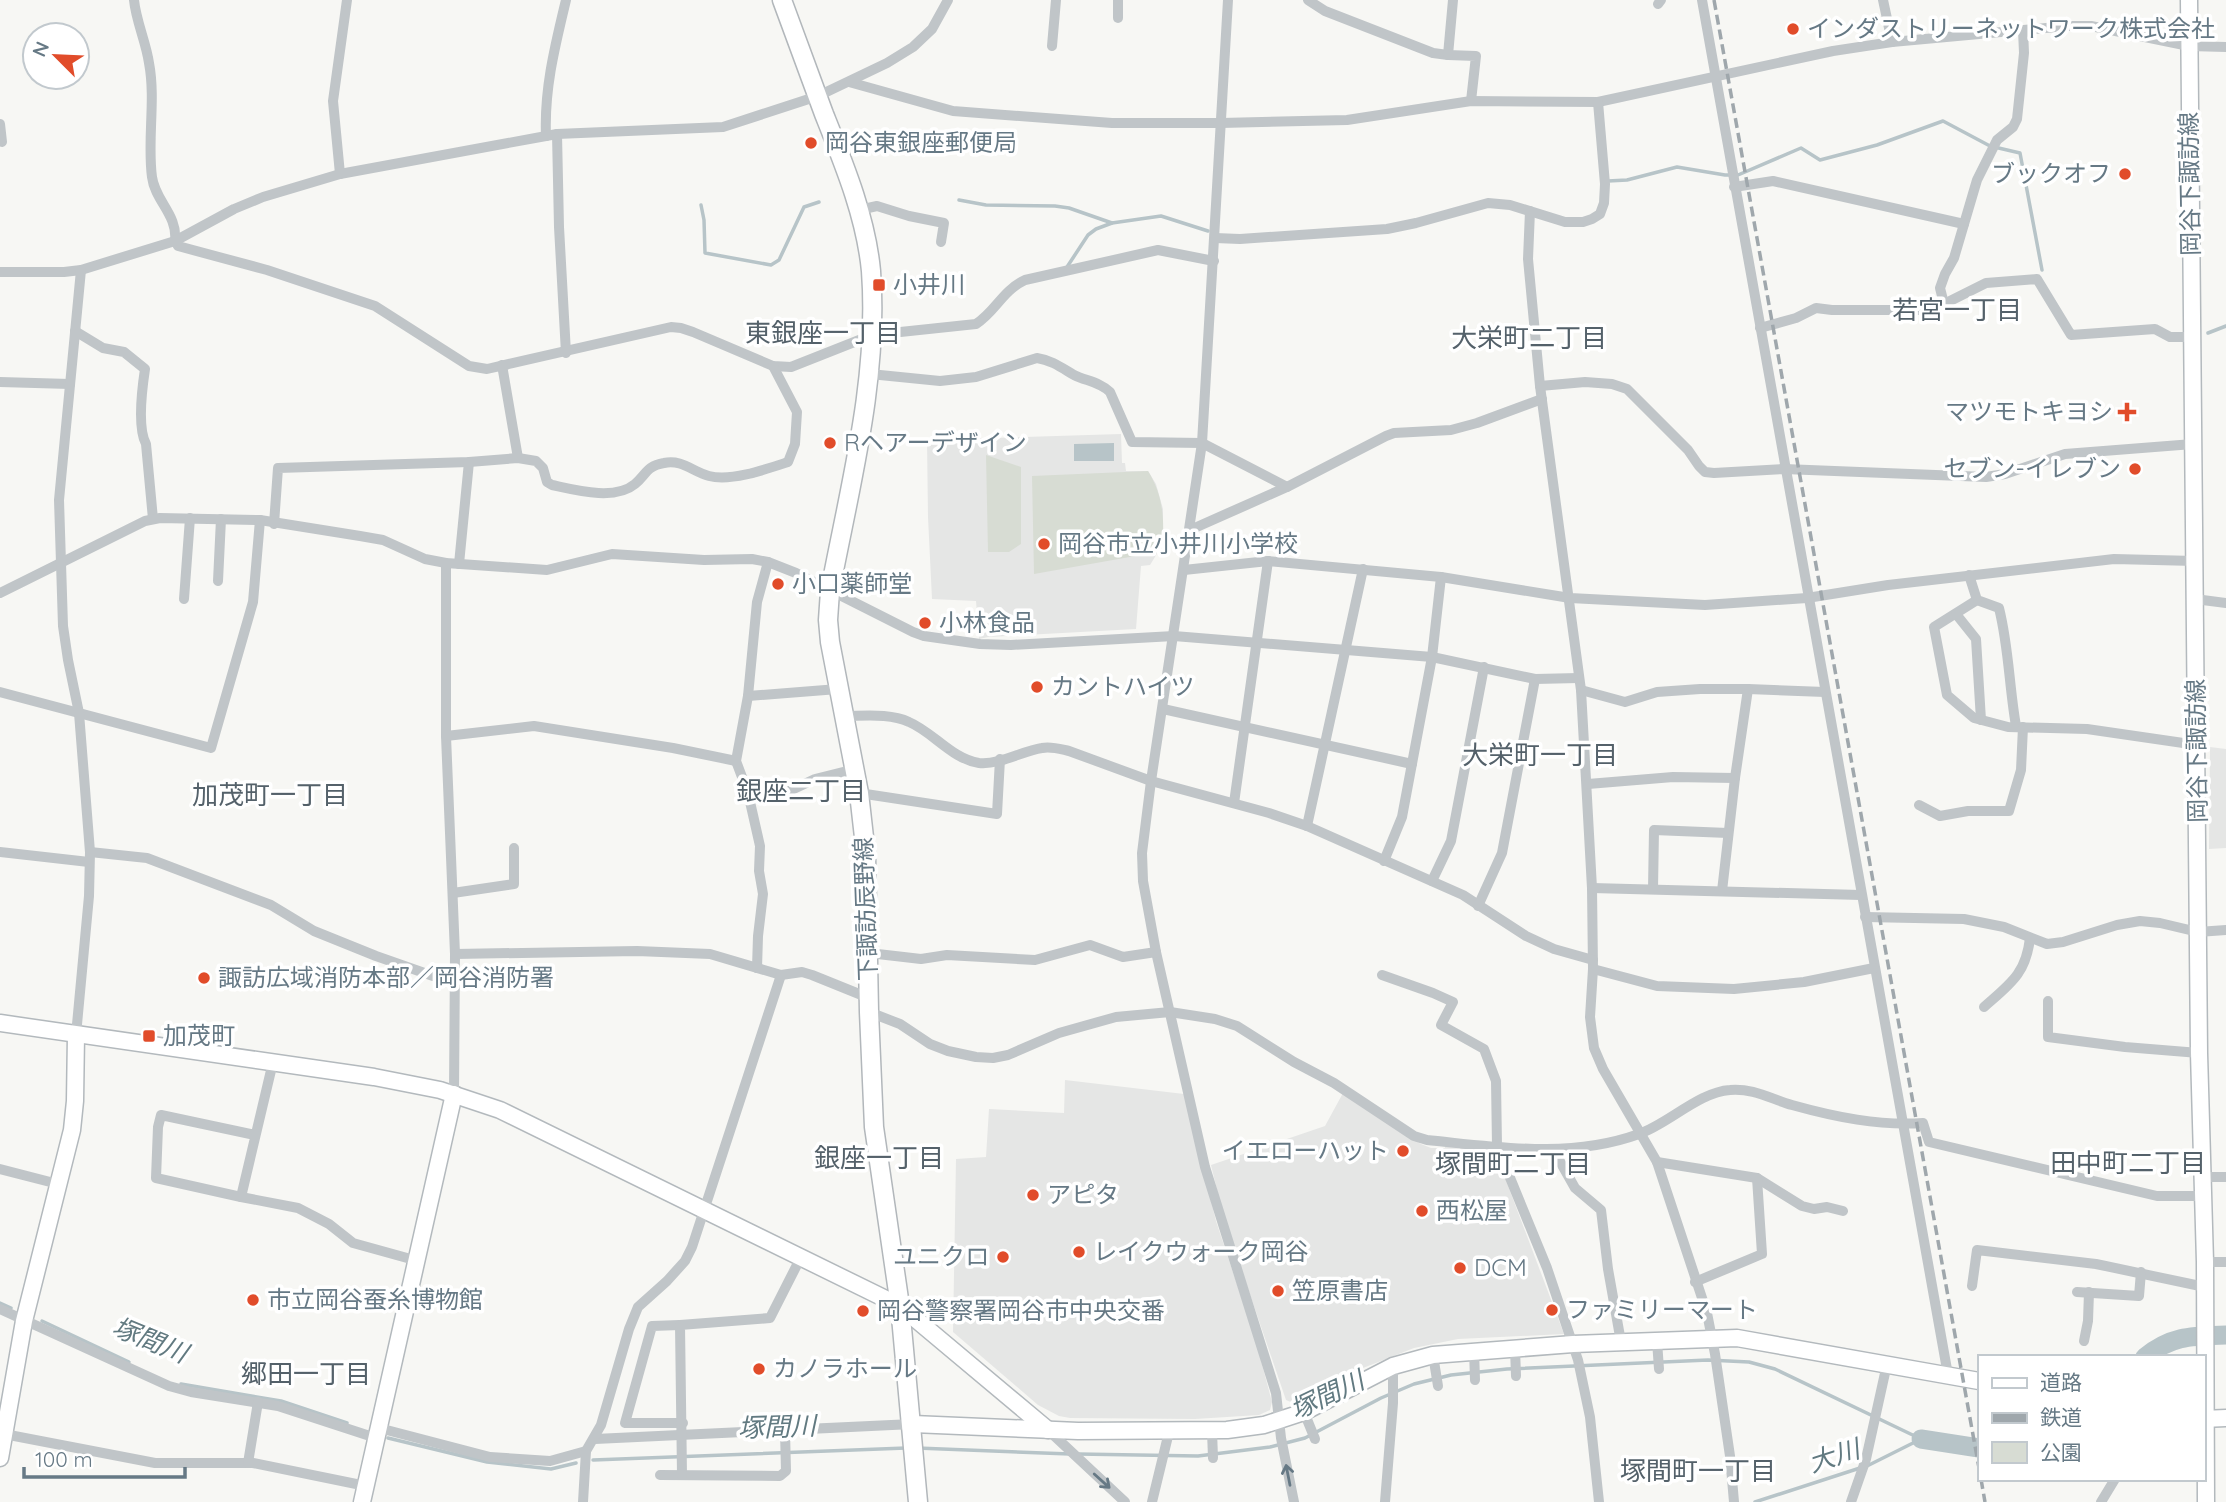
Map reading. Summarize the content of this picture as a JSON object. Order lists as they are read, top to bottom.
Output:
{
  "streets": {
    "main road": ["下諏訪辰野線"],
    "street": ["岡谷下諏訪線"]
  },
  "districts": [
    "若宮一丁目",
    "東銀座一丁目",
    "大栄町二丁目",
    "大栄町一丁目",
    "銀座二丁目",
    "加茂町一丁目",
    "銀座一丁目",
    "田中町二丁目",
    "塚間町二丁目",
    "郷田一丁目",
    "塚間町一丁目"
  ],
  "water": ["塚間川", "大川"],
  "places": {
    "other": [
      "インダストリーネットワーク株式会社",
      "岡谷東銀座郵便局",
      "ブックオフ",
      "Rヘアーデザイン",
      "セブン-イレブン",
      "岡谷市立小井川小学校",
      "小口薬師堂",
      "小林食品",
      "カントハイツ",
      "諏訪広域消防本部／岡谷消防署",
      "イエローハット",
      "アピタ",
      "西松屋",
      "レイクウォーク岡谷",
      "ユニクロ",
      "DCM",
      "笠原書店",
      "市立岡谷蚕糸博物館",
      "ファミリーマート",
      "岡谷警察署岡谷市中央交番",
      "カノラホール"
    ],
    "transit": ["小井川", "加茂町"],
    "health": ["マツモトキヨシ"]
  },
  "legend": ["道路", "鉄道", "公園"],
  "scale_bar": "100 m",
  "north": "top left"
}
